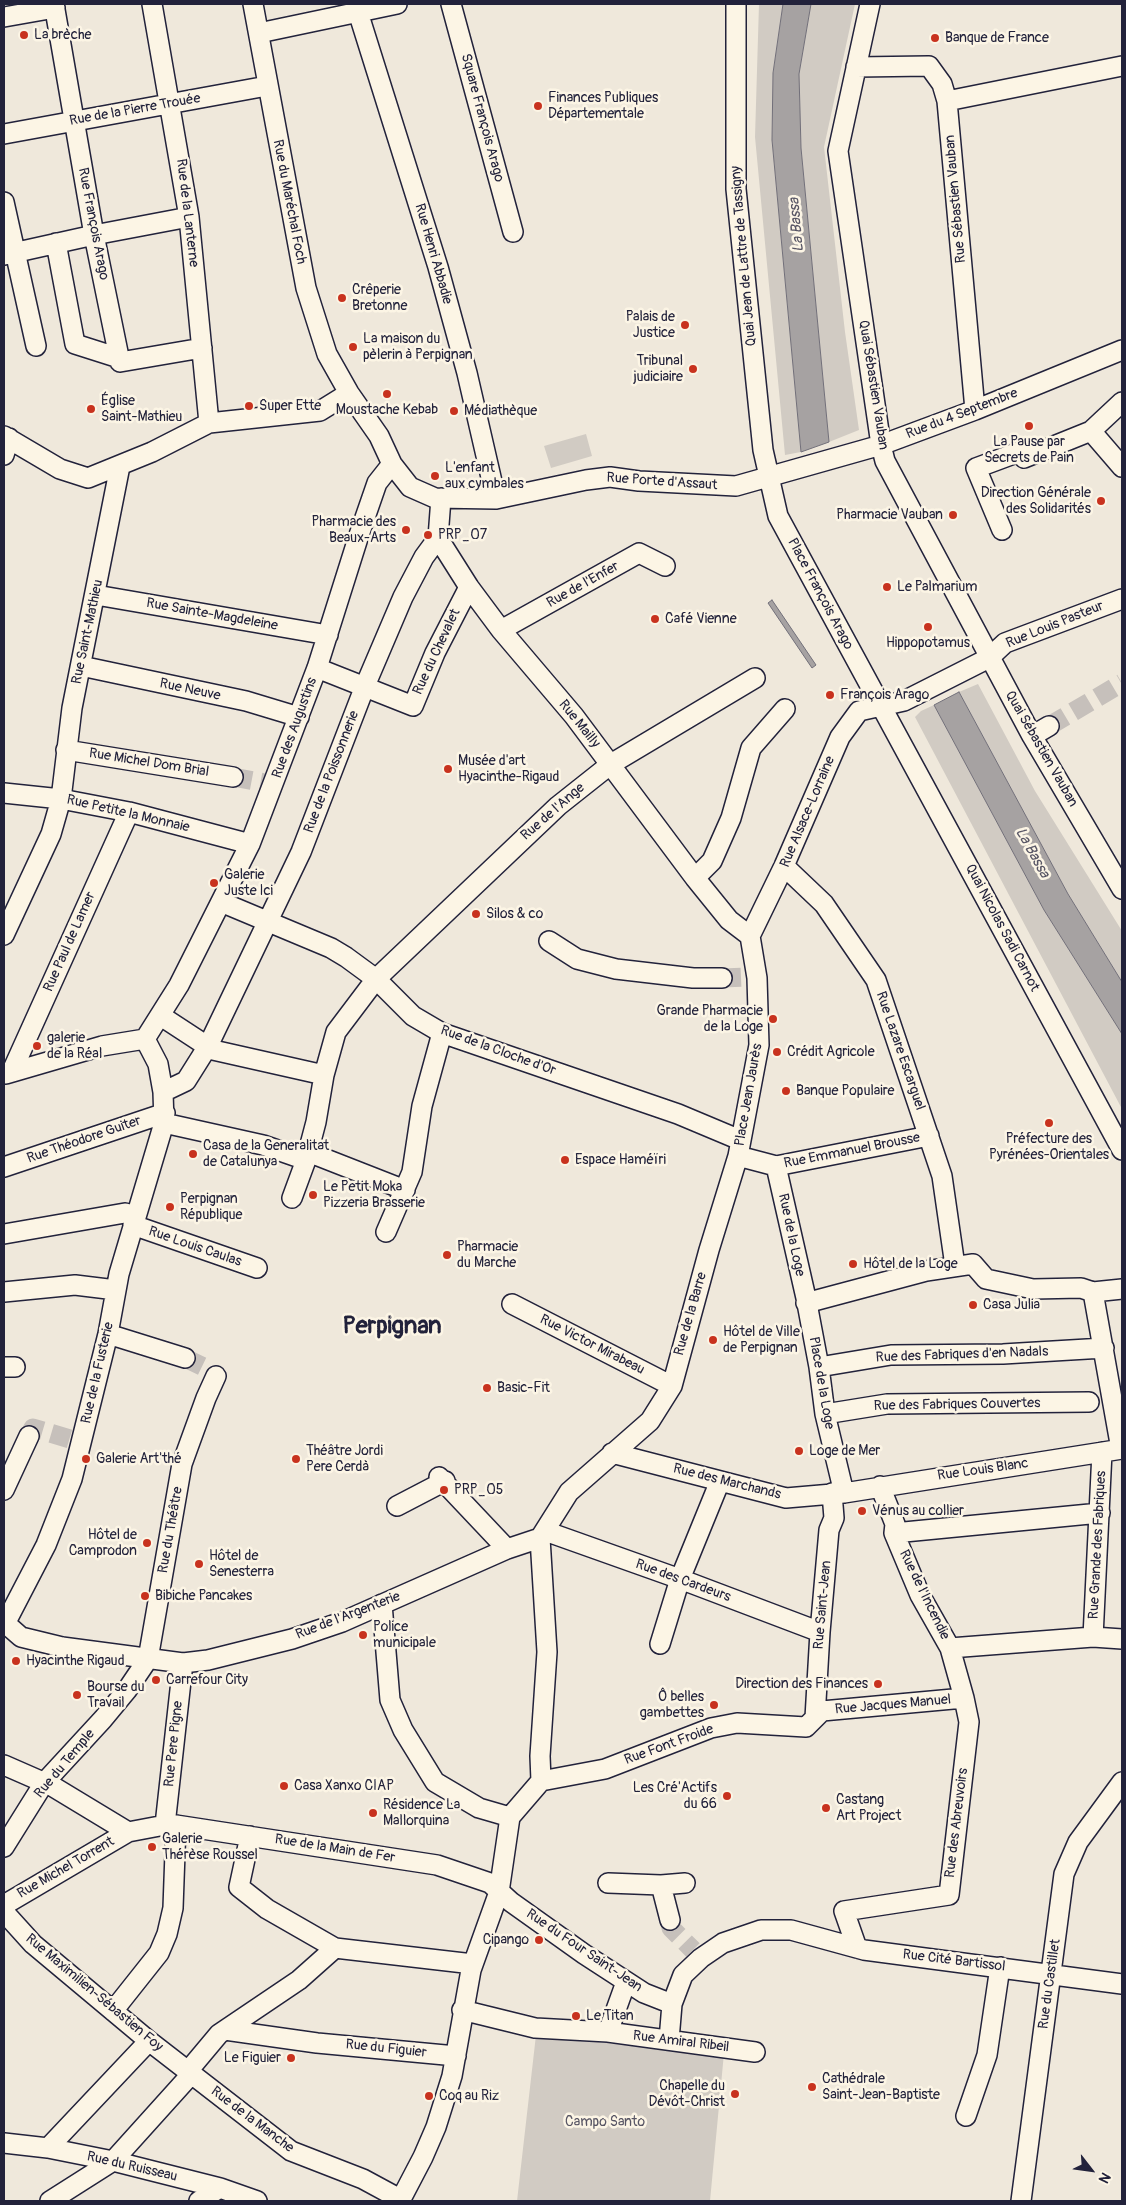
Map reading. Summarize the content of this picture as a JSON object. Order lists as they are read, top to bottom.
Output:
{
  "streets": {
    "street": [
      "Rue de la Pierre Trouée",
      "Square François Arago",
      "Rue Sébastien Vauban",
      "Rue du Maréchal Foch",
      "Rue de la Lanterne",
      "Rue François Arago",
      "Rue Henri Abbadie",
      "Quai Jean de Lattre de Tassigny",
      "Quai Sébastien Vauban",
      "Rue du 4 Septembre",
      "Rue Porte d'Assaut",
      "Rue de l'Enfer",
      "Place François Arago",
      "Rue Sainte-Magdeleine",
      "Rue Louis Pasteur",
      "Rue Saint-Mathieu",
      "Rue du Chevalet",
      "Rue Neuve",
      "Rue Mailly",
      "Rue des Augustins",
      "Rue Michel Dom Brial",
      "Rue de la Poissonnerie",
      "Rue de l'Ange",
      "Rue Alsace-Lorraine",
      "Rue Petite la Monnaie",
      "Quai Nicolas Sadi Carnot",
      "Rue Paul de Lamer",
      "Rue de la Cloche d'Or",
      "Rue Lazare Escarguel",
      "Place Jean Jaurès",
      "Rue Théodore Guiter",
      "Rue Emmanuel Brousse",
      "Rue de la Loge",
      "Rue Louis Caulas",
      "Rue de la Barre",
      "Rue Victor Mirabeau",
      "Rue des Fabriques d'en Nadals",
      "Rue de la Fusterie",
      "Place de la Loge",
      "Rue des Fabriques Couvertes",
      "Rue Louis Blanc",
      "Rue des Marchands",
      "Rue du Théâtre",
      "Rue Grande des Fabriques",
      "Rue des Cardeurs",
      "Rue de l'Incendie",
      "Rue Saint-Jean",
      "Rue de l'Argenterie",
      "Rue Jacques Manuel",
      "Rue Pere Pigne",
      "Rue Font Froide",
      "Rue du Temple",
      "Rue des Abreuvoirs",
      "Rue de la Main de Fer",
      "Rue Michel Torrent",
      "Rue du Four Saint-Jean",
      "Rue Cité Bartissol",
      "Rue du Castillet",
      "Rue Maximilien-Sébastien Foy",
      "Rue Amiral Ribeil",
      "Rue du Figuier",
      "Rue de la Manche",
      "Rue du Ruisseau"
    ]
  },
  "crossings": [
    ["Rue de la Pierre Trouée", "Rue du Maréchal Foch"],
    ["Rue de la Pierre Trouée", "Rue de la Lanterne"],
    ["Rue de la Pierre Trouée", "Rue François Arago"],
    ["Rue Sébastien Vauban", "Quai Sébastien Vauban"],
    ["Rue Sébastien Vauban", "Rue du 4 Septembre"],
    ["Rue du Maréchal Foch", "Rue Porte d'Assaut"],
    ["Rue du Maréchal Foch", "Rue des Augustins"],
    ["Rue Henri Abbadie", "Rue Porte d'Assaut"],
    ["Quai Jean de Lattre de Tassigny", "Rue du 4 Septembre"],
    ["Quai Jean de Lattre de Tassigny", "Rue Porte d'Assaut"],
    ["Quai Jean de Lattre de Tassigny", "Place François Arago"],
    ["Quai Sébastien Vauban", "Rue du 4 Septembre"],
    ["Quai Sébastien Vauban", "Rue Louis Pasteur"],
    ["Rue du 4 Septembre", "Rue Porte d'Assaut"],
    ["Rue du 4 Septembre", "Place François Arago"],
    ["Rue Porte d'Assaut", "Place François Arago"],
    ["Rue Porte d'Assaut", "Rue des Augustins"],
    ["Rue de l'Enfer", "Rue Mailly"],
    ["Place François Arago", "Rue Louis Pasteur"],
    ["Place François Arago", "Rue Alsace-Lorraine"],
    ["Place François Arago", "Quai Nicolas Sadi Carnot"],
    ["Rue Sainte-Magdeleine", "Rue Saint-Mathieu"],
    ["Rue Sainte-Magdeleine", "Rue des Augustins"],
    ["Rue Louis Pasteur", "Rue Alsace-Lorraine"],
    ["Rue Louis Pasteur", "Quai Nicolas Sadi Carnot"],
    ["Rue Saint-Mathieu", "Rue Neuve"],
    ["Rue Saint-Mathieu", "Rue Michel Dom Brial"],
    ["Rue Saint-Mathieu", "Rue Petite la Monnaie"],
    ["Rue du Chevalet", "Rue Mailly"],
    ["Rue du Chevalet", "Rue des Augustins"],
    ["Rue du Chevalet", "Rue de la Poissonnerie"],
    ["Rue Neuve", "Rue des Augustins"],
    ["Rue Mailly", "Rue de la Poissonnerie"],
    ["Rue Mailly", "Rue de l'Ange"],
    ["Rue Mailly", "Rue Alsace-Lorraine"],
    ["Rue Mailly", "Place Jean Jaurès"],
    ["Rue des Augustins", "Rue Petite la Monnaie"],
    ["Rue des Augustins", "Rue de la Cloche d'Or"],
    ["Rue de la Poissonnerie", "Rue de la Cloche d'Or"],
    ["Rue de l'Ange", "Rue de la Cloche d'Or"],
    ["Rue Alsace-Lorraine", "Quai Nicolas Sadi Carnot"],
    ["Rue Alsace-Lorraine", "Rue Lazare Escarguel"],
    ["Rue Alsace-Lorraine", "Place Jean Jaurès"],
    ["Rue Petite la Monnaie", "Rue Paul de Lamer"],
    ["Rue de la Cloche d'Or", "Place Jean Jaurès"],
    ["Rue de la Cloche d'Or", "Rue de la Barre"],
    ["Rue Lazare Escarguel", "Rue Emmanuel Brousse"],
    ["Place Jean Jaurès", "Rue Emmanuel Brousse"],
    ["Place Jean Jaurès", "Rue de la Loge"],
    ["Place Jean Jaurès", "Rue de la Barre"],
    ["Rue Théodore Guiter", "Rue de la Fusterie"],
    ["Rue Emmanuel Brousse", "Rue de la Loge"],
    ["Rue de la Loge", "Place de la Loge"],
    ["Rue Louis Caulas", "Rue de la Fusterie"],
    ["Rue de la Barre", "Rue Victor Mirabeau"],
    ["Rue de la Barre", "Rue des Marchands"],
    ["Rue de la Barre", "Rue des Cardeurs"],
    ["Rue de la Barre", "Rue de l'Argenterie"],
    ["Rue des Fabriques d'en Nadals", "Place de la Loge"],
    ["Rue de la Fusterie", "Rue de l'Argenterie"],
    ["Place de la Loge", "Rue des Fabriques Couvertes"],
    ["Place de la Loge", "Rue Louis Blanc"],
    ["Place de la Loge", "Rue des Marchands"],
    ["Place de la Loge", "Rue Saint-Jean"],
    ["Rue Louis Blanc", "Rue des Marchands"],
    ["Rue Louis Blanc", "Rue Grande des Fabriques"],
    ["Rue Louis Blanc", "Rue de l'Incendie"],
    ["Rue Louis Blanc", "Rue Saint-Jean"],
    ["Rue des Marchands", "Rue Saint-Jean"],
    ["Rue du Théâtre", "Rue de l'Argenterie"],
    ["Rue du Théâtre", "Rue du Temple"],
    ["Rue Grande des Fabriques", "Rue de l'Incendie"],
    ["Rue Grande des Fabriques", "Rue des Abreuvoirs"],
    ["Rue des Cardeurs", "Rue Saint-Jean"],
    ["Rue des Cardeurs", "Rue de l'Argenterie"],
    ["Rue de l'Incendie", "Rue des Abreuvoirs"],
    ["Rue Saint-Jean", "Rue Jacques Manuel"],
    ["Rue Saint-Jean", "Rue Font Froide"],
    ["Rue de l'Argenterie", "Rue Pere Pigne"],
    ["Rue de l'Argenterie", "Rue du Temple"],
    ["Rue Jacques Manuel", "Rue Font Froide"],
    ["Rue Jacques Manuel", "Rue des Abreuvoirs"],
    ["Rue Pere Pigne", "Rue de la Main de Fer"],
    ["Rue Pere Pigne", "Rue Michel Torrent"],
    ["Rue Pere Pigne", "Rue Maximilien-Sébastien Foy"],
    ["Rue des Abreuvoirs", "Rue Cité Bartissol"],
    ["Rue de la Main de Fer", "Rue Michel Torrent"],
    ["Rue de la Main de Fer", "Rue du Four Saint-Jean"],
    ["Rue du Four Saint-Jean", "Rue Cité Bartissol"],
    ["Rue Cité Bartissol", "Rue du Castillet"],
    ["Rue Cité Bartissol", "Rue Amiral Ribeil"],
    ["Rue Maximilien-Sébastien Foy", "Rue de la Manche"]
  ],
  "districts": ["Perpignan"],
  "water": ["La Bassa"],
  "parks": ["Campo Santo"],
  "places": [
    "La brèche",
    "Banque de France",
    "Finances Publiques Départementale",
    "Crêperie Bretonne",
    "Palais de Justice",
    "La maison du pèlerin à Perpignan",
    "Tribunal judiciaire",
    "Moustache Kebab",
    "Super Ette",
    "Église Saint-Mathieu",
    "Médiathèque",
    "La Pause par Secrets de Pain",
    "L'enfant aux cymbales",
    "Direction Générale des Solidarités",
    "Pharmacie Vauban",
    "Pharmacie des Beaux-Arts",
    "PRP_07",
    "Le Palmarium",
    "Café Vienne",
    "Hippopotamus",
    "François Arago",
    "Musée d'art Hyacinthe-Rigaud",
    "Galerie Juste Ici",
    "Silos & co",
    "Grande Pharmacie de la Loge",
    "galerie de la Réal",
    "Crédit Agricole",
    "Banque Populaire",
    "Préfecture des Pyrénées-Orientales",
    "Casa de la Generalitat de Catalunya",
    "Espace Haméïri",
    "Le Petit Moka Pizzeria Brasserie",
    "Perpignan République",
    "Pharmacie du Marche",
    "Hôtel de la Loge",
    "Casa Julia",
    "Hôtel de Ville de Perpignan",
    "Basic-Fit",
    "Loge de Mer",
    "Galerie Art'thé",
    "Théâtre Jordi Pere Cerdà",
    "PRP_05",
    "Vénus au collier",
    "Hôtel de Camprodon",
    "Hôtel de Senesterra",
    "Bibiche Pancakes",
    "Police municipale",
    "Hyacinthe Rigaud",
    "Carrefour City",
    "Direction des Finances",
    "Bourse du Travail",
    "Ô belles gambettes",
    "Casa Xanxo CIAP",
    "Les Cré'Actifs du 66",
    "Castang Art Project",
    "Résidence La Mallorquina",
    "Galerie Thérèse Roussel",
    "Cipango",
    "Le Titan",
    "Le Figuier",
    "Cathédrale Saint-Jean-Baptiste",
    "Chapelle du Dévôt-Christ",
    "Coq au Riz"
  ],
  "north": "bottom right"
}
